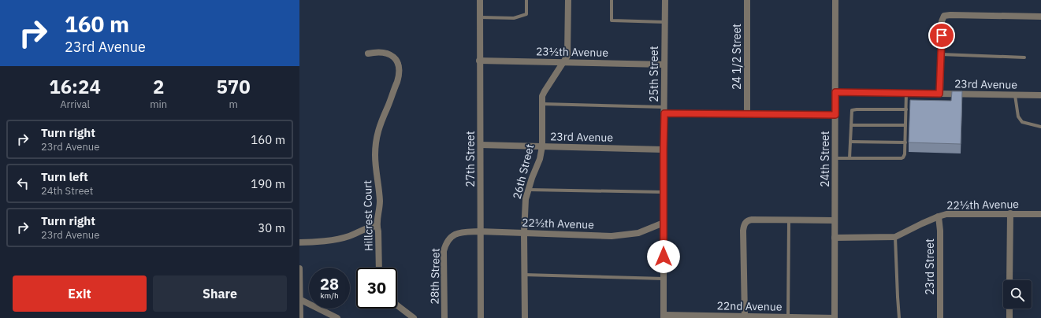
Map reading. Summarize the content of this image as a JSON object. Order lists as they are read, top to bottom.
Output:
{
  "streets": {
    "street": [
      "23½th Avenue",
      "24 1/2 Street",
      "25th Street",
      "23rd Avenue",
      "27th Street",
      "24th Street",
      "26th Street",
      "22½th Avenue",
      "Hillcrest Court",
      "23rd Street",
      "28th Street",
      "22nd Avenue"
    ]
  },
  "crossings": [
    ["23½th Avenue", "25th Street"],
    ["23½th Avenue", "27th Street"],
    ["23½th Avenue", "26th Street"],
    ["25th Street", "23rd Avenue"],
    ["25th Street", "22½th Avenue"],
    ["25th Street", "22nd Avenue"],
    ["23rd Avenue", "27th Street"],
    ["23rd Avenue", "24th Street"],
    ["23rd Avenue", "26th Street"],
    ["27th Street", "22½th Avenue"],
    ["24th Street", "22½th Avenue"],
    ["24th Street", "22nd Avenue"],
    ["26th Street", "22½th Avenue"],
    ["22½th Avenue", "23rd Street"],
    ["22½th Avenue", "28th Street"]
  ],
  "page": {
    "turn": ["160 m", "23rd Avenue"],
    "eta": [
      "16:24",
      "Arrival",
      "2",
      "min",
      "570",
      "m"
    ],
    "list": [
      {
        "name": "Turn right",
        "note": "23rd Avenue",
        "value": "160 m"
      },
      {
        "name": "Turn left",
        "note": "24th Street",
        "value": "190 m"
      },
      {
        "name": "Turn right",
        "note": "23rd Avenue",
        "value": "30 m"
      }
    ],
    "speed": "28 km/h",
    "limit": "30",
    "buttons": ["Exit", "Share"]
  }
}
